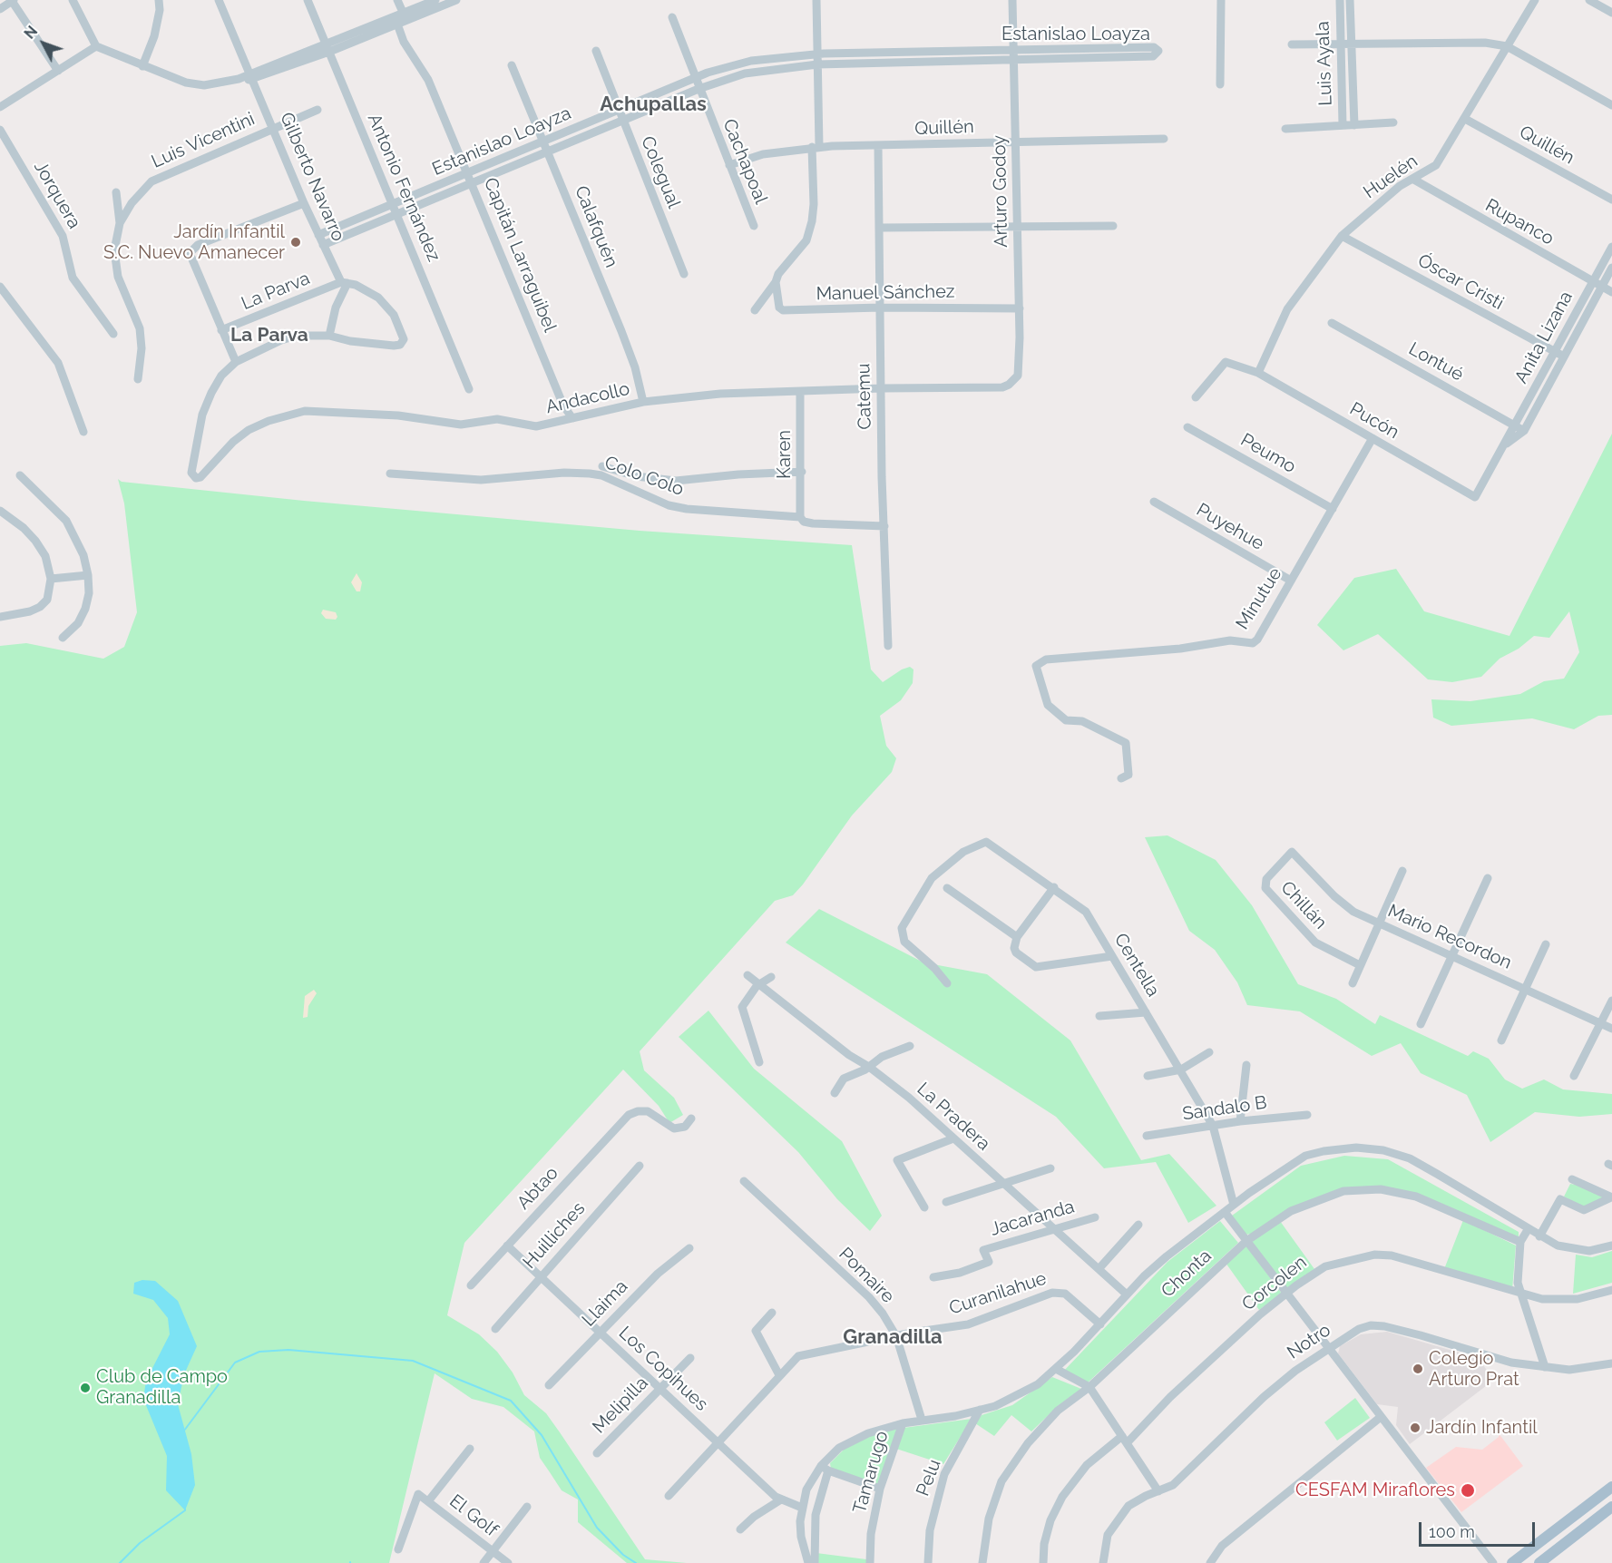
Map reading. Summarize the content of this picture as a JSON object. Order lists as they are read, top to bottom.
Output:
{
  "streets": {
    "street": [
      "Estanislao Loayza",
      "Luis Ayala",
      "Quillén",
      "Luis Vicentini",
      "Cachapoal",
      "Colegual",
      "Gilberto Navarro",
      "Huelén",
      "Antonio Fernández",
      "Arturo Godoy",
      "Jorquera",
      "Rupanco",
      "Calafquén",
      "Capitán Larraguibel",
      "Óscar Cristi",
      "La Parva",
      "Manuel Sánchez",
      "Anita Lizana",
      "Lontué",
      "Catemu",
      "Andacollo",
      "Pucón",
      "Peumo",
      "Karen",
      "Colo Colo",
      "Puyehue",
      "Minutue",
      "Chillán",
      "Mario Recordon",
      "Centella",
      "Sandalo B",
      "La Pradera",
      "Abtao",
      "Jacaranda",
      "Huilliches",
      "Chonta",
      "Pomaire",
      "Corcolen",
      "Curanilahue",
      "Llaima",
      "Notro",
      "Los Copihues",
      "Melipilla",
      "Tamarugo",
      "Pelu",
      "El Golf"
    ]
  },
  "crossings": [
    ["Estanislao Loayza", "Cachapoal"],
    ["Estanislao Loayza", "Colegual"],
    ["Estanislao Loayza", "Gilberto Navarro"],
    ["Estanislao Loayza", "Antonio Fernández"],
    ["Estanislao Loayza", "Arturo Godoy"],
    ["Estanislao Loayza", "Calafquén"],
    ["Estanislao Loayza", "Capitán Larraguibel"],
    ["Quillén", "Cachapoal"],
    ["Quillén", "Huelén"],
    ["Quillén", "Arturo Godoy"],
    ["Quillén", "Catemu"],
    ["Luis Vicentini", "Gilberto Navarro"],
    ["Gilberto Navarro", "La Parva"],
    ["Huelén", "Rupanco"],
    ["Huelén", "Óscar Cristi"],
    ["Huelén", "Pucón"],
    ["Arturo Godoy", "Manuel Sánchez"],
    ["Arturo Godoy", "Andacollo"],
    ["Rupanco", "Anita Lizana"],
    ["Calafquén", "Andacollo"],
    ["Capitán Larraguibel", "Andacollo"],
    ["Óscar Cristi", "Anita Lizana"],
    ["Manuel Sánchez", "Catemu"],
    ["Anita Lizana", "Lontué"],
    ["Anita Lizana", "Pucón"],
    ["Catemu", "Andacollo"],
    ["Catemu", "Colo Colo"],
    ["Andacollo", "Karen"],
    ["Pucón", "Minutue"],
    ["Peumo", "Minutue"],
    ["Karen", "Colo Colo"],
    ["Puyehue", "Minutue"],
    ["Chillán", "Mario Recordon"],
    ["Centella", "Sandalo B"],
    ["La Pradera", "Jacaranda"],
    ["Abtao", "Los Copihues"],
    ["Huilliches", "Los Copihues"],
    ["Pomaire", "Curanilahue"],
    ["Llaima", "Los Copihues"],
    ["Los Copihues", "Melipilla"]
  ],
  "districts": ["Achupallas", "La Parva", "Granadilla"],
  "places": [
    "Jardín Infantil S.C. Nuevo Amanecer",
    "Colegio Arturo Prat",
    "Club de Campo Granadilla",
    "Jardín Infantil",
    "CESFAM Miraflores"
  ],
  "scale_bar": "100 m",
  "north": "top left"
}
